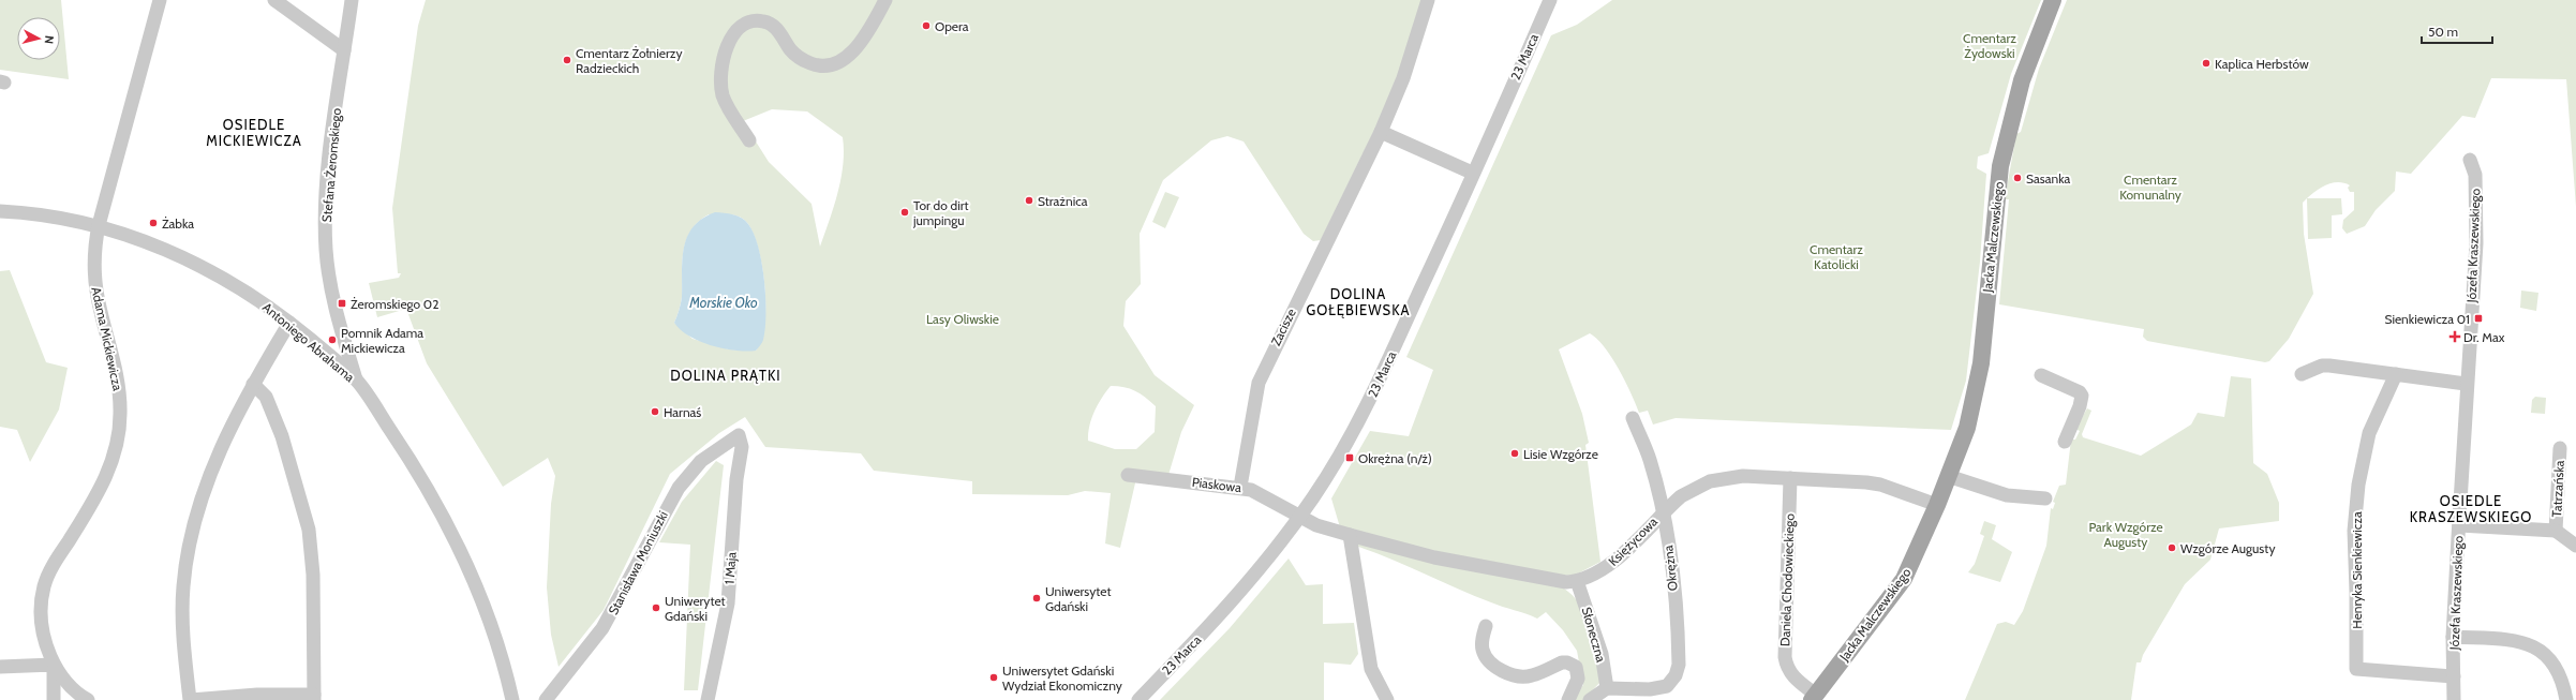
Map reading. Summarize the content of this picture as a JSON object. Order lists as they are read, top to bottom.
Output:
{
  "streets": {
    "main road": ["Jacka Malczewskiego"],
    "street": [
      "23 Marca",
      "Stefana Żeromskiego",
      "Józefa Kraszewskiego",
      "Zacisze",
      "Adama Mickiewicza",
      "Antoniego Abrahama",
      "Piaskowa",
      "Tatrzańska",
      "Księżycowa",
      "Stanisława Moniuszki",
      "1 Maja",
      "Okrężna",
      "Henryka Sienkiewicza",
      "Daniela Chodowieckiego",
      "Słoneczna"
    ]
  },
  "crossings": [
    ["23 Marca", "Piaskowa"],
    ["23 Marca", "Księżycowa"],
    ["Stefana Żeromskiego", "Antoniego Abrahama"],
    ["Jacka Malczewskiego", "Księżycowa"],
    ["Jacka Malczewskiego", "Daniela Chodowieckiego"],
    ["Józefa Kraszewskiego", "Tatrzańska"],
    ["Józefa Kraszewskiego", "Henryka Sienkiewicza"],
    ["Zacisze", "Piaskowa"],
    ["Adama Mickiewicza", "Antoniego Abrahama"],
    ["Piaskowa", "Księżycowa"],
    ["Księżycowa", "Okrężna"],
    ["Księżycowa", "Daniela Chodowieckiego"],
    ["Księżycowa", "Słoneczna"],
    ["Stanisława Moniuszki", "1 Maja"],
    ["Okrężna", "Słoneczna"]
  ],
  "districts": [
    "OSIEDLE MICKIEWICZA",
    "DOLINA GOŁĘBIEWSKA",
    "DOLINA PRĄTKI",
    "OSIEDLE KRASZEWSKIEGO"
  ],
  "water": ["Morskie Oko"],
  "parks": [
    "Cmentarz Żydowski",
    "Cmentarz Komunalny",
    "Cmentarz Katolicki",
    "Lasy Oliwskie",
    "Park Wzgórze Augusty"
  ],
  "places": {
    "other": [
      "Opera",
      "Cmentarz Żołnierzy Radzieckich",
      "Kaplica Herbstów",
      "Sasanka",
      "Strażnica",
      "Tor do dirt jumpingu",
      "Żabka",
      "Pomnik Adama Mickiewicza",
      "Harnaś",
      "Lisie Wzgórze",
      "Wzgórze Augusty",
      "Uniwersytet Gdański",
      "Uniwerytet Gdański",
      "Uniwersytet Gdański Wydział Ekonomiczny"
    ],
    "transit": ["Żeromskiego 02", "Sienkiewicza 01", "Okrężna (n/ż)"],
    "health": ["Dr. Max"]
  },
  "scale_bar": "50 m",
  "north": "right"
}
